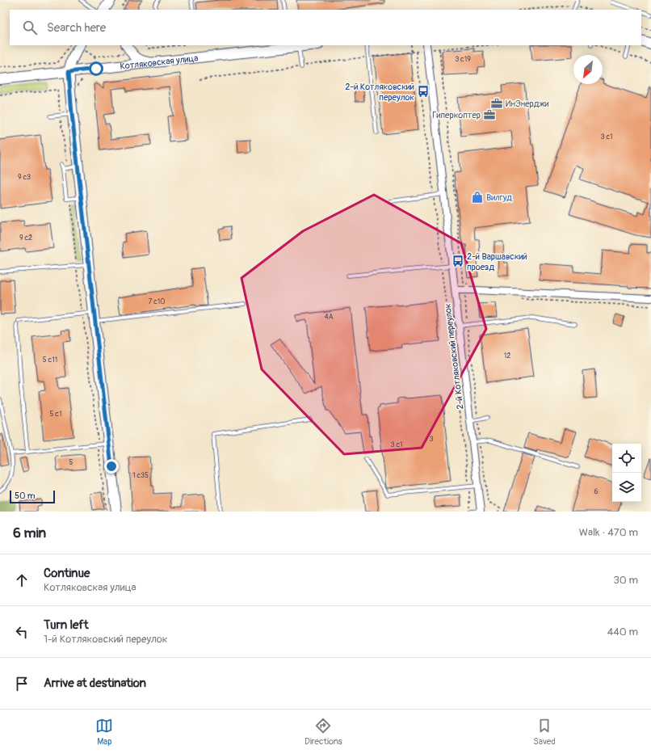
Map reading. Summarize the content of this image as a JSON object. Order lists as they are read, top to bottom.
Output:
{
  "streets": {
    "street": ["Котляковская улица", "2-й Котляковский переулок"]
  },
  "places": {
    "bus stop": ["2-й Котляковский переулок", "2-й Варшавский проезд"],
    "office": ["ИнЭнерджи", "Гиперкоптер"],
    "shop": ["Вилгуд"]
  },
  "house_numbers": [
    "3 с19",
    "3 с1",
    "9 с3",
    "9 с2",
    "7 с10",
    "4А",
    "12",
    "5 с11",
    "5 с1",
    "3",
    "3 с1",
    "5",
    "1 с35",
    "6"
  ],
  "scale_bar": "50 m",
  "north": "bottom left",
  "page": {
    "search": "Search here",
    "scale": "50 m",
    "heading": ["6 min", "Walk · 470 m"],
    "list": [
      ["Continue", "Котляковская улица", "30 m"],
      ["Turn left", "1-й Котляковский переулок", "440 m"],
      "Arrive at destination"
    ],
    "nav": ["Map", "Directions", "Saved"]
  }
}
